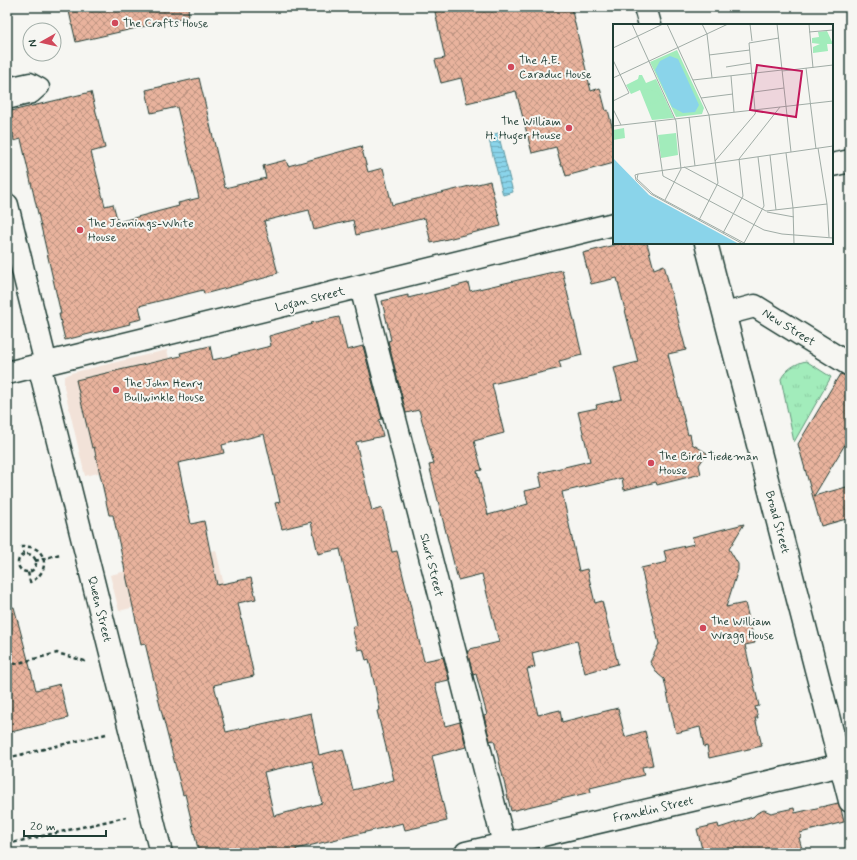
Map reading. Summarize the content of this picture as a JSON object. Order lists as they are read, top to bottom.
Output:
{
  "streets": {
    "street": [
      "Logan Street",
      "New Street",
      "Broad Street",
      "Short Street",
      "Queen Street",
      "Franklin Street"
    ]
  },
  "crossings": [
    ["Logan Street", "Short Street"],
    ["Logan Street", "Queen Street"],
    ["New Street", "Broad Street"],
    ["Broad Street", "Franklin Street"],
    ["Short Street", "Franklin Street"]
  ],
  "places": [
    "The Crafts House",
    "The A.E. Caraduc House",
    "The William H. Huger House",
    "The Jennings-White House",
    "The John Henry Bullwinkle House",
    "The Bird-Tiedeman House",
    "The William Wragg House"
  ],
  "scale_bar": "20 m",
  "north": "left"
}
